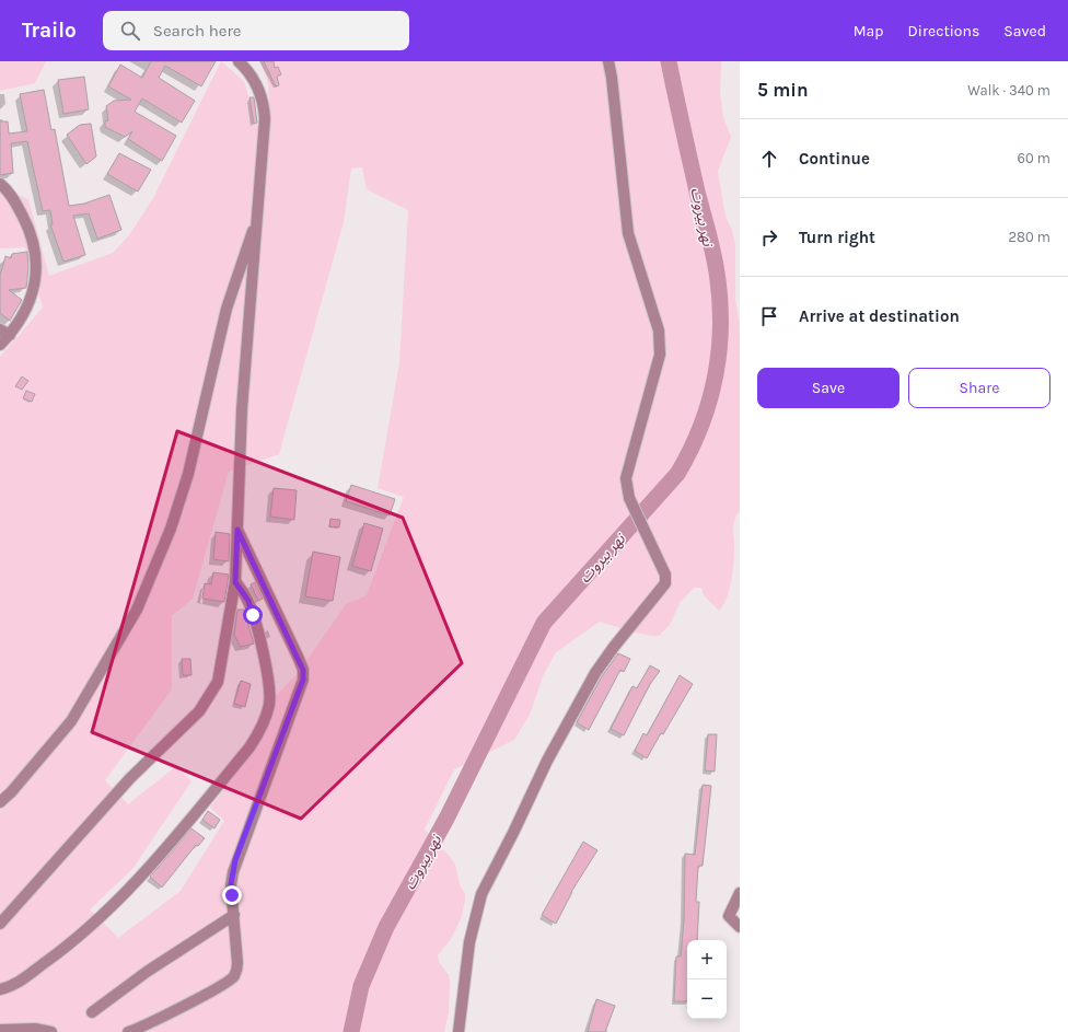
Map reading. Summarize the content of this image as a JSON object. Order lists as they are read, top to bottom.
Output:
{
  "water": ["نهر بيروت"],
  "page": {
    "header": "Trailo",
    "search": "Search here",
    "nav": ["Map", "Directions", "Saved"],
    "heading": ["5 min", "Walk · 340 m"],
    "list": [
      ["Continue", "60 m"],
      ["Turn right", "280 m"],
      "Arrive at destination"
    ],
    "buttons": ["Save", "Share"],
    "map_buttons": ["+", "−"]
  }
}
